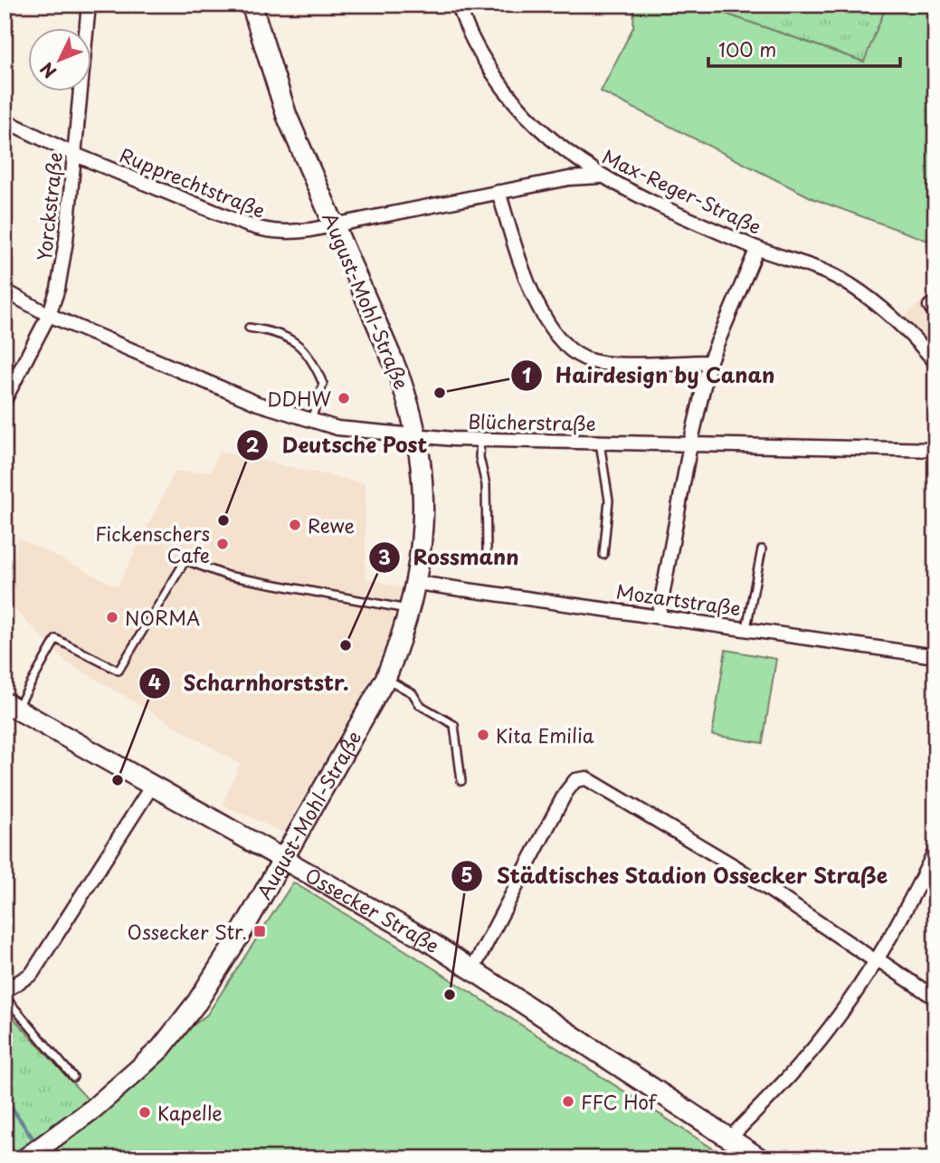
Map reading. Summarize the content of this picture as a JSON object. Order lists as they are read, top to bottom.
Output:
{
  "streets": {
    "main road": ["August-Mohl-Straße", "Ossecker Straße"],
    "street": [
      "Rupprechtstraße",
      "Max-Reger-Straße",
      "Yorckstraße",
      "Blücherstraße",
      "Mozartstraße"
    ]
  },
  "crossings": [
    ["Rupprechtstraße", "Max-Reger-Straße"],
    ["Rupprechtstraße", "Yorckstraße"],
    ["Rupprechtstraße", "August-Mohl-Straße"],
    ["Yorckstraße", "Blücherstraße"],
    ["August-Mohl-Straße", "Blücherstraße"],
    ["August-Mohl-Straße", "Mozartstraße"],
    ["August-Mohl-Straße", "Ossecker Straße"]
  ],
  "places": {
    "other": [
      "Hairdesign by Canan",
      "DDHW",
      "Deutsche Post",
      "Rewe",
      "Fickenschers Cafe",
      "NORMA",
      "Rossmann",
      "Kita Emilia",
      "Scharnhorststr.",
      "Städtisches Stadion Ossecker Straße",
      "FFC Hof",
      "Kapelle"
    ],
    "transit": ["Ossecker Str."]
  },
  "scale_bar": "100 m",
  "north": "bottom left"
}
